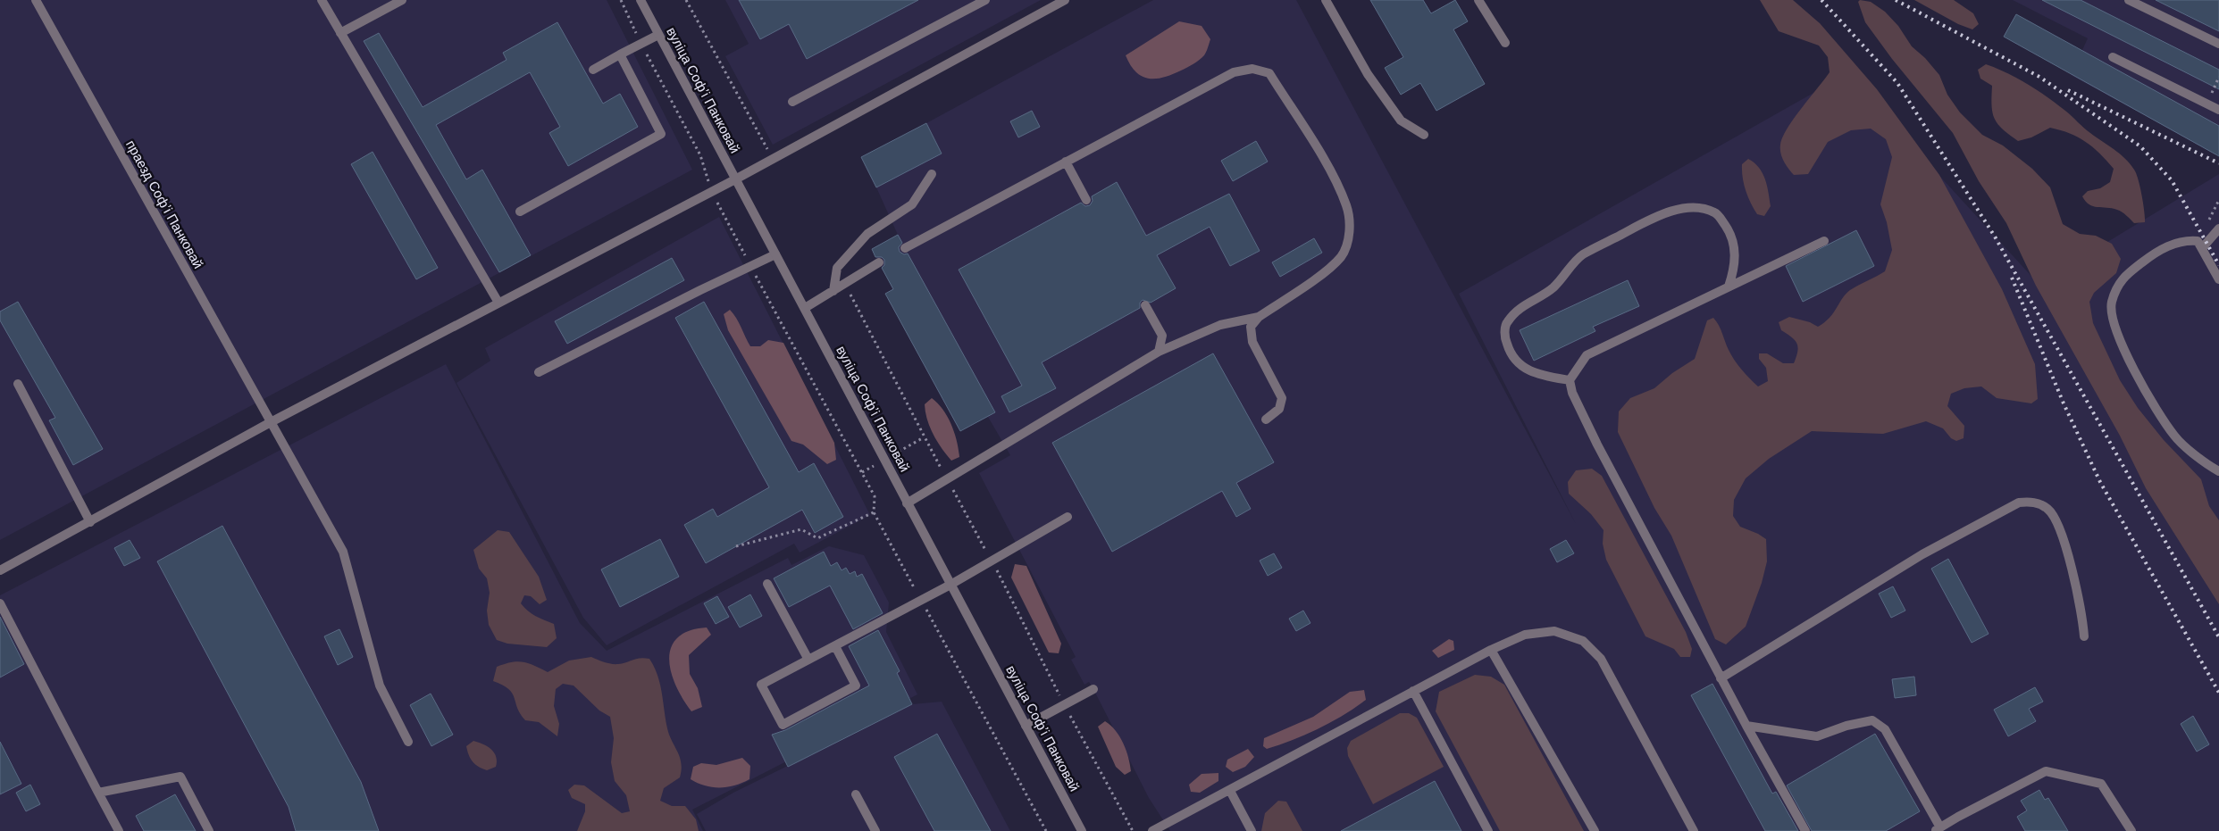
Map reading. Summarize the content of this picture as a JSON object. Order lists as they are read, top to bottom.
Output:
{
  "streets": {
    "street": ["вуліца Софʼі Панковай", "праезд Софʼі Панковай"]
  }
}
